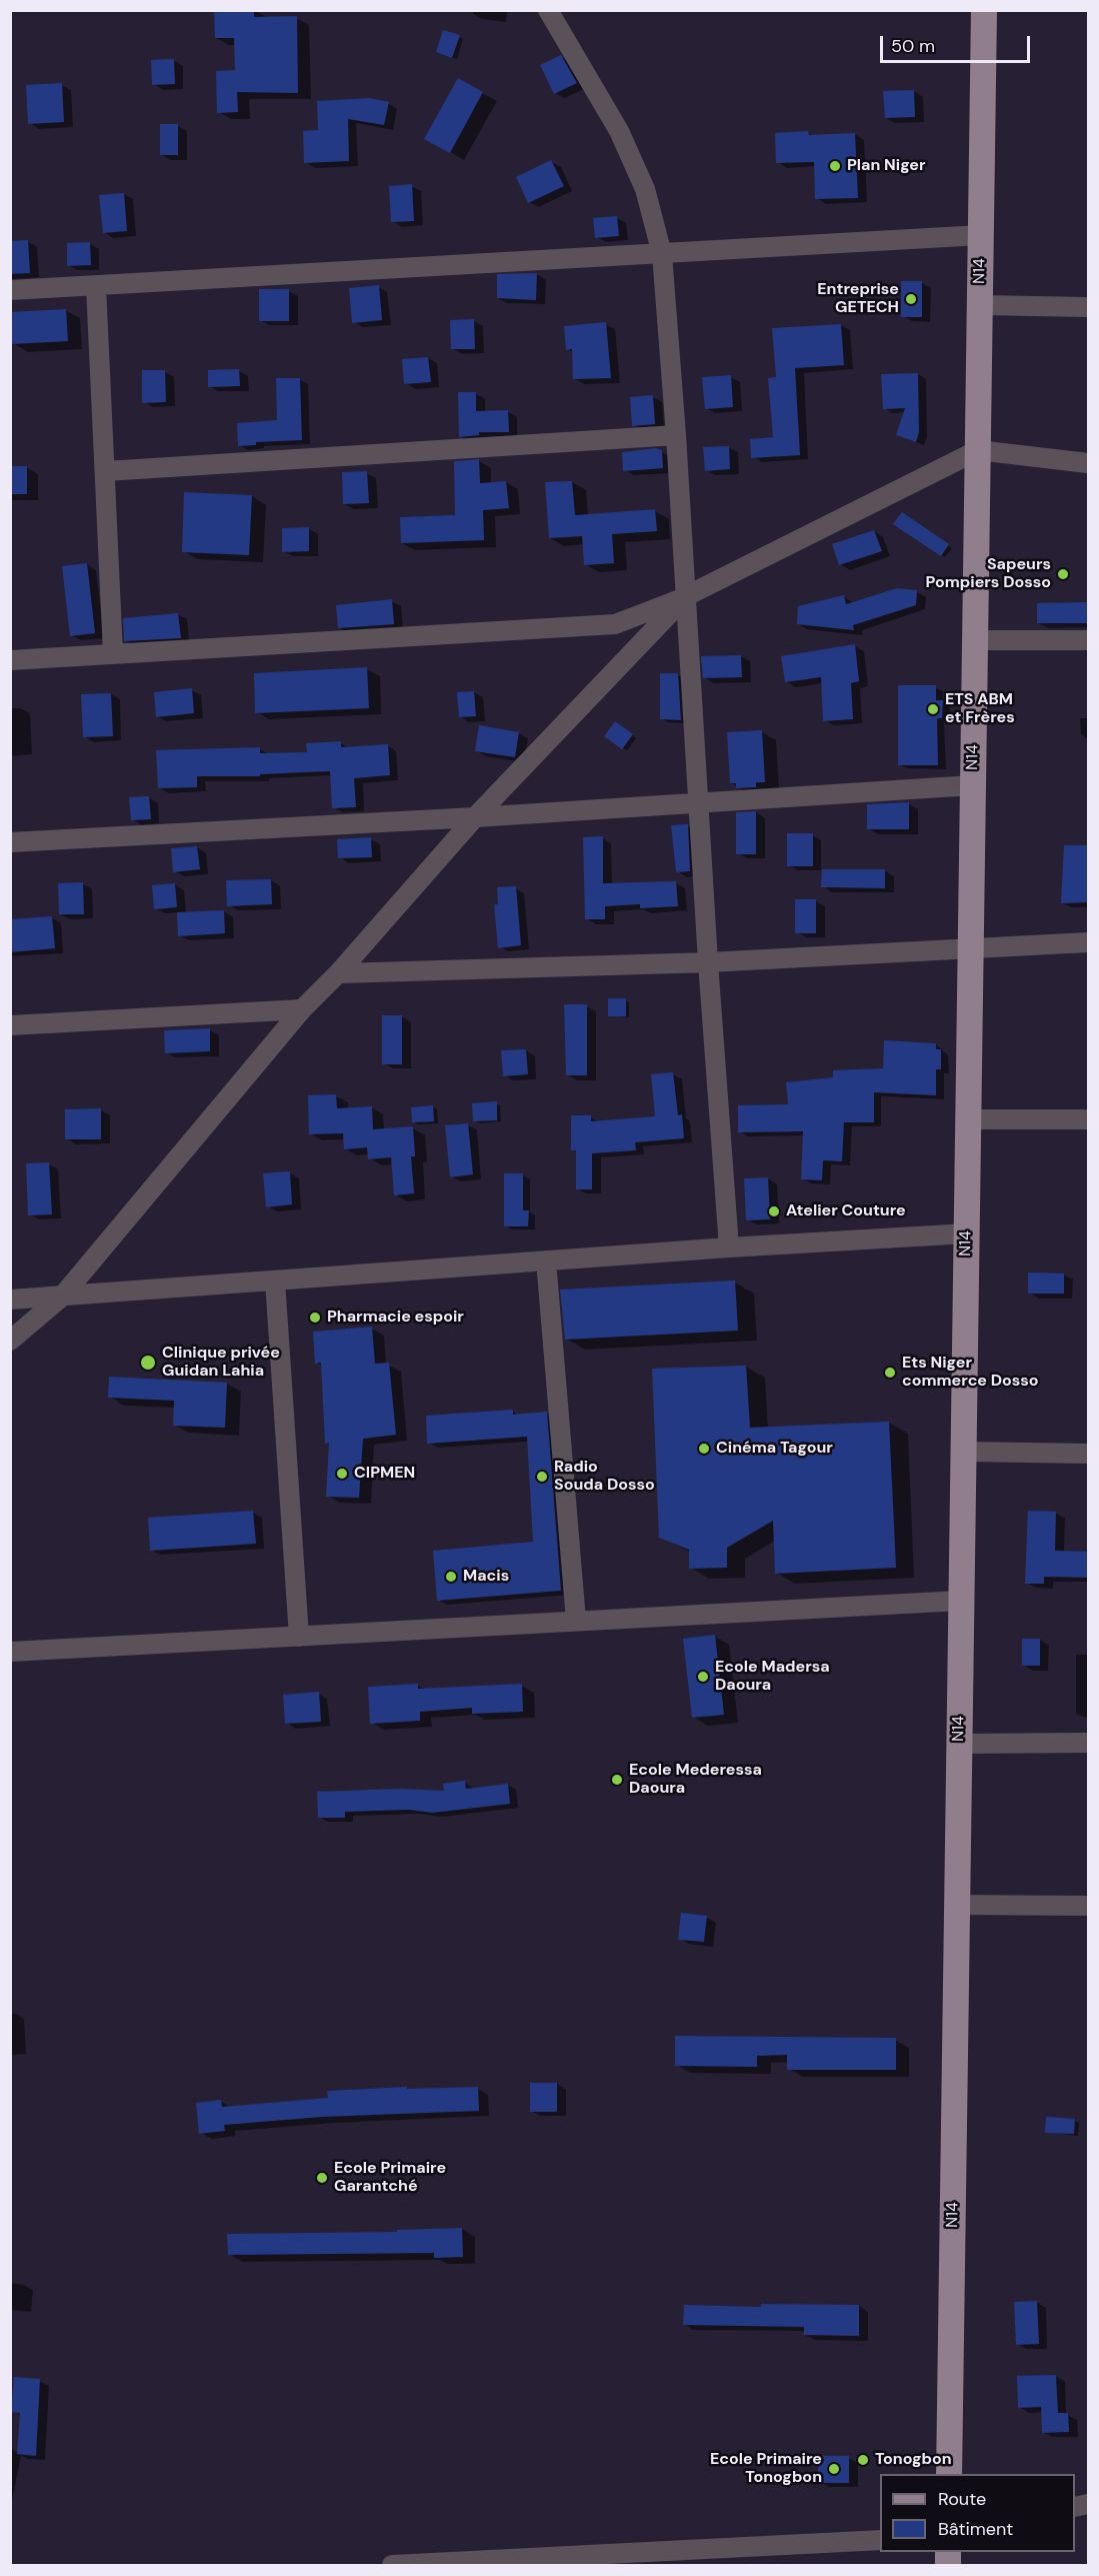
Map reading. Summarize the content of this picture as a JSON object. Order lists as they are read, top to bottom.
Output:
{
  "streets": {
    "main road": ["N14"]
  },
  "places": [
    "Plan Niger",
    "Entreprise GETECH",
    "Sapeurs Pompiers Dosso",
    "ETS ABM et Frères",
    "Atelier Couture",
    "Pharmacie espoir",
    "Clinique privée Guidan Lahia",
    "Ets Niger commerce Dosso",
    "Cinéma Tagour",
    "CIPMEN",
    "Radio Souda Dosso",
    "Macis",
    "Ecole Madersa Daoura",
    "Ecole Mederessa Daoura",
    "Ecole Primaire Garantché",
    "Tonogbon",
    "Ecole Primaire Tonogbon"
  ],
  "legend": ["Route", "Bâtiment"],
  "scale_bar": "50 m"
}
